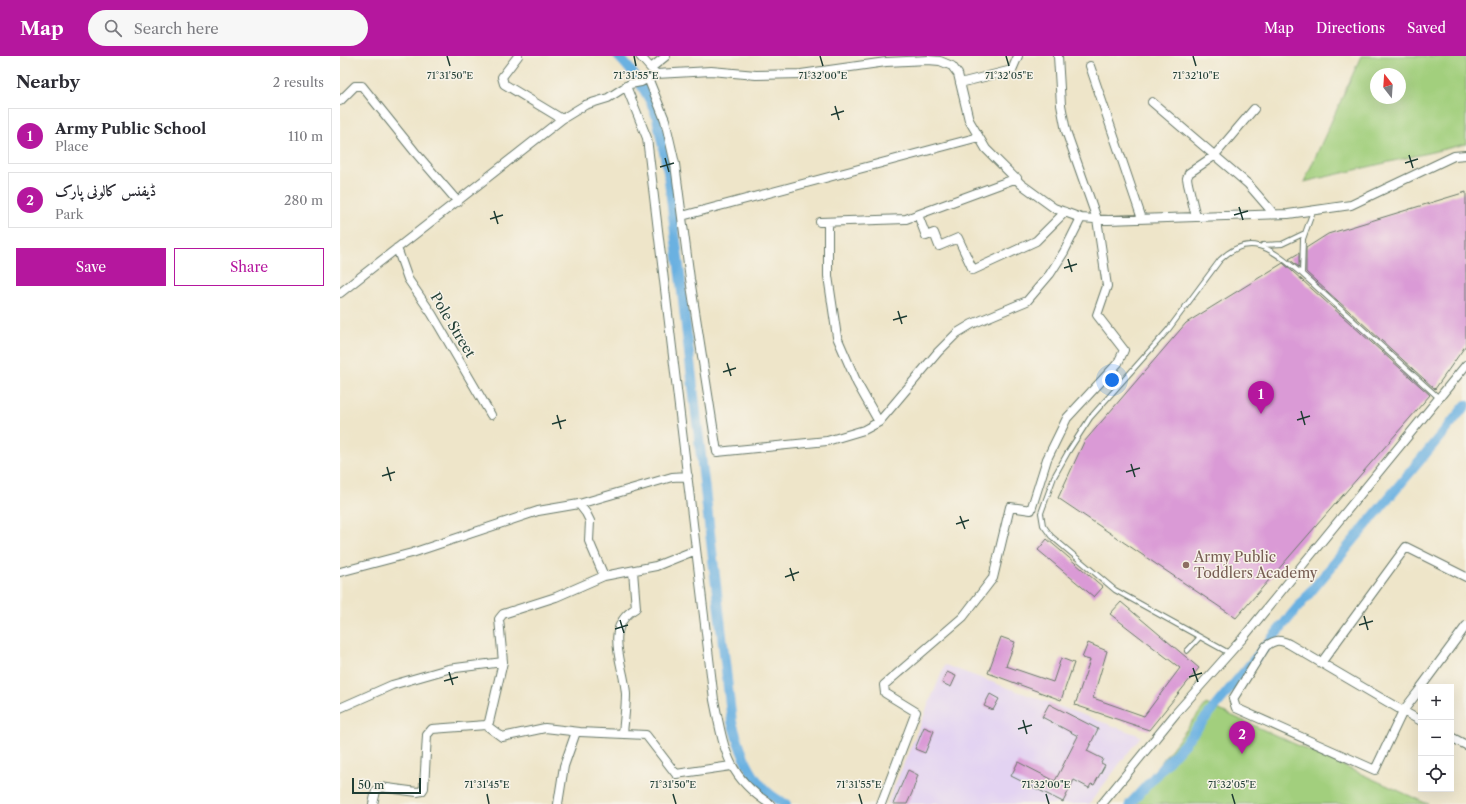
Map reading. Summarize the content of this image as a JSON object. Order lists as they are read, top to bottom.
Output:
{
  "streets": {
    "street": ["Pole Street"]
  },
  "places": ["Army Public Toddlers Academy"],
  "scale_bar": "50 m",
  "north": "top",
  "page": {
    "header": "Map",
    "search": "Search here",
    "nav": ["Map", "Directions", "Saved"],
    "heading": ["Nearby", "2 results"],
    "list": [
      {
        "mark": "1",
        "name": "Army Public School",
        "note": "Place",
        "value": "110 m"
      },
      {
        "mark": "2",
        "name": "ڈیفنس کالونی پارک",
        "note": "Park",
        "value": "280 m"
      }
    ],
    "buttons": ["Save", "Share"],
    "pins": ["1", "2"],
    "map_buttons": ["+", "−"],
    "scale": "50 m"
  },
  "coordinates": [
    "71°31'55\"E",
    "71°32'10\"E",
    "71°31'50\"E",
    "71°32'00\"E",
    "71°32'05\"E",
    "71°31'45\"E"
  ]
}
